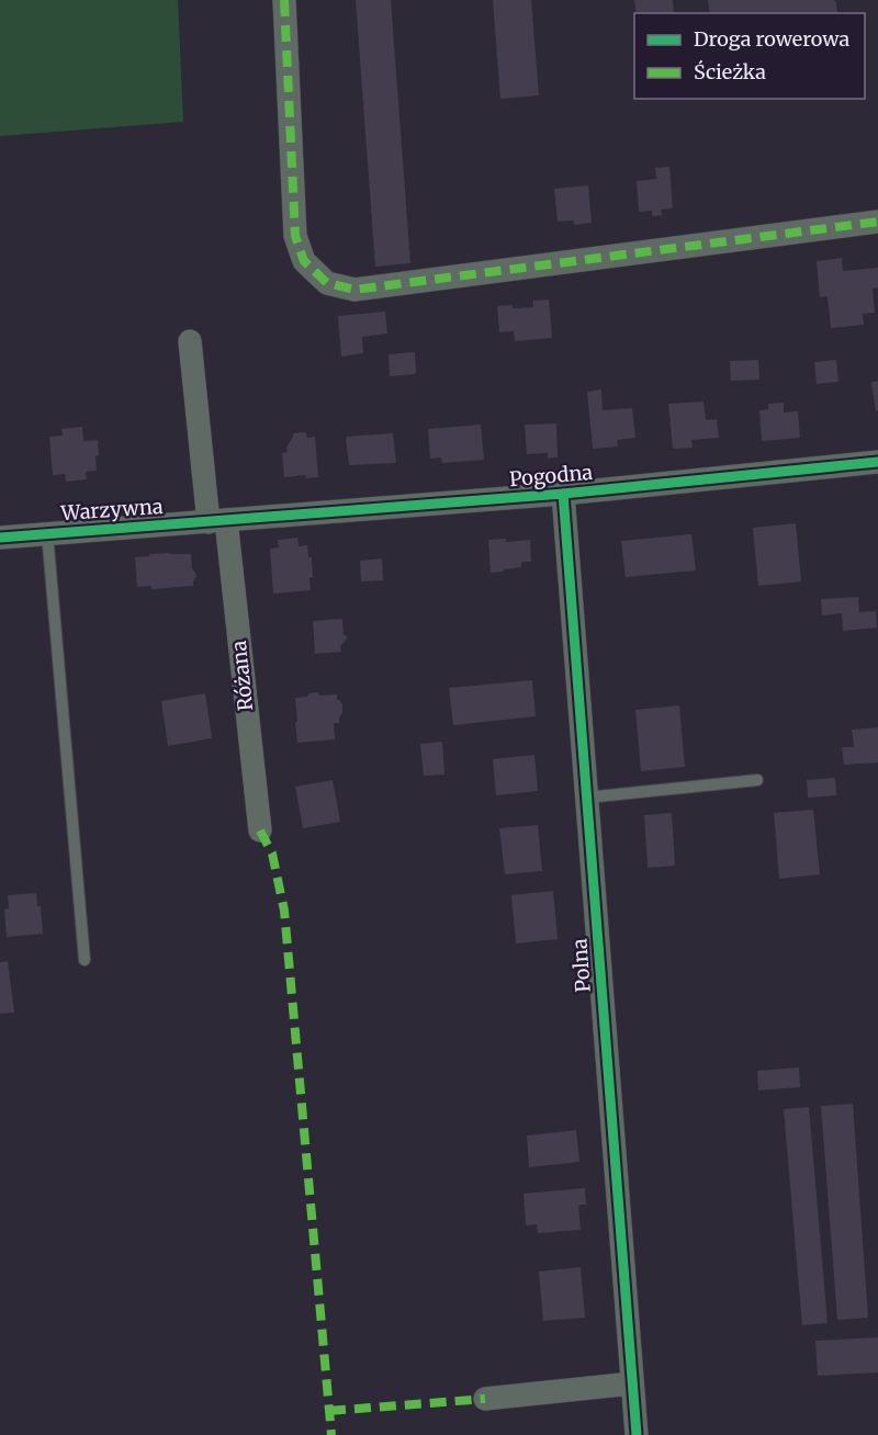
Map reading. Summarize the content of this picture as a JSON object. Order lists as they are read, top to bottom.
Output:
{
  "streets": {
    "street": [
      "Pogodna",
      "Warzywna",
      "Różana",
      "Polna"
    ]
  },
  "crossings": [
    ["Pogodna", "Warzywna"],
    ["Pogodna", "Różana"],
    ["Pogodna", "Polna"],
    ["Warzywna", "Różana"]
  ],
  "legend": ["Droga rowerowa", "Ścieżka"]
}
